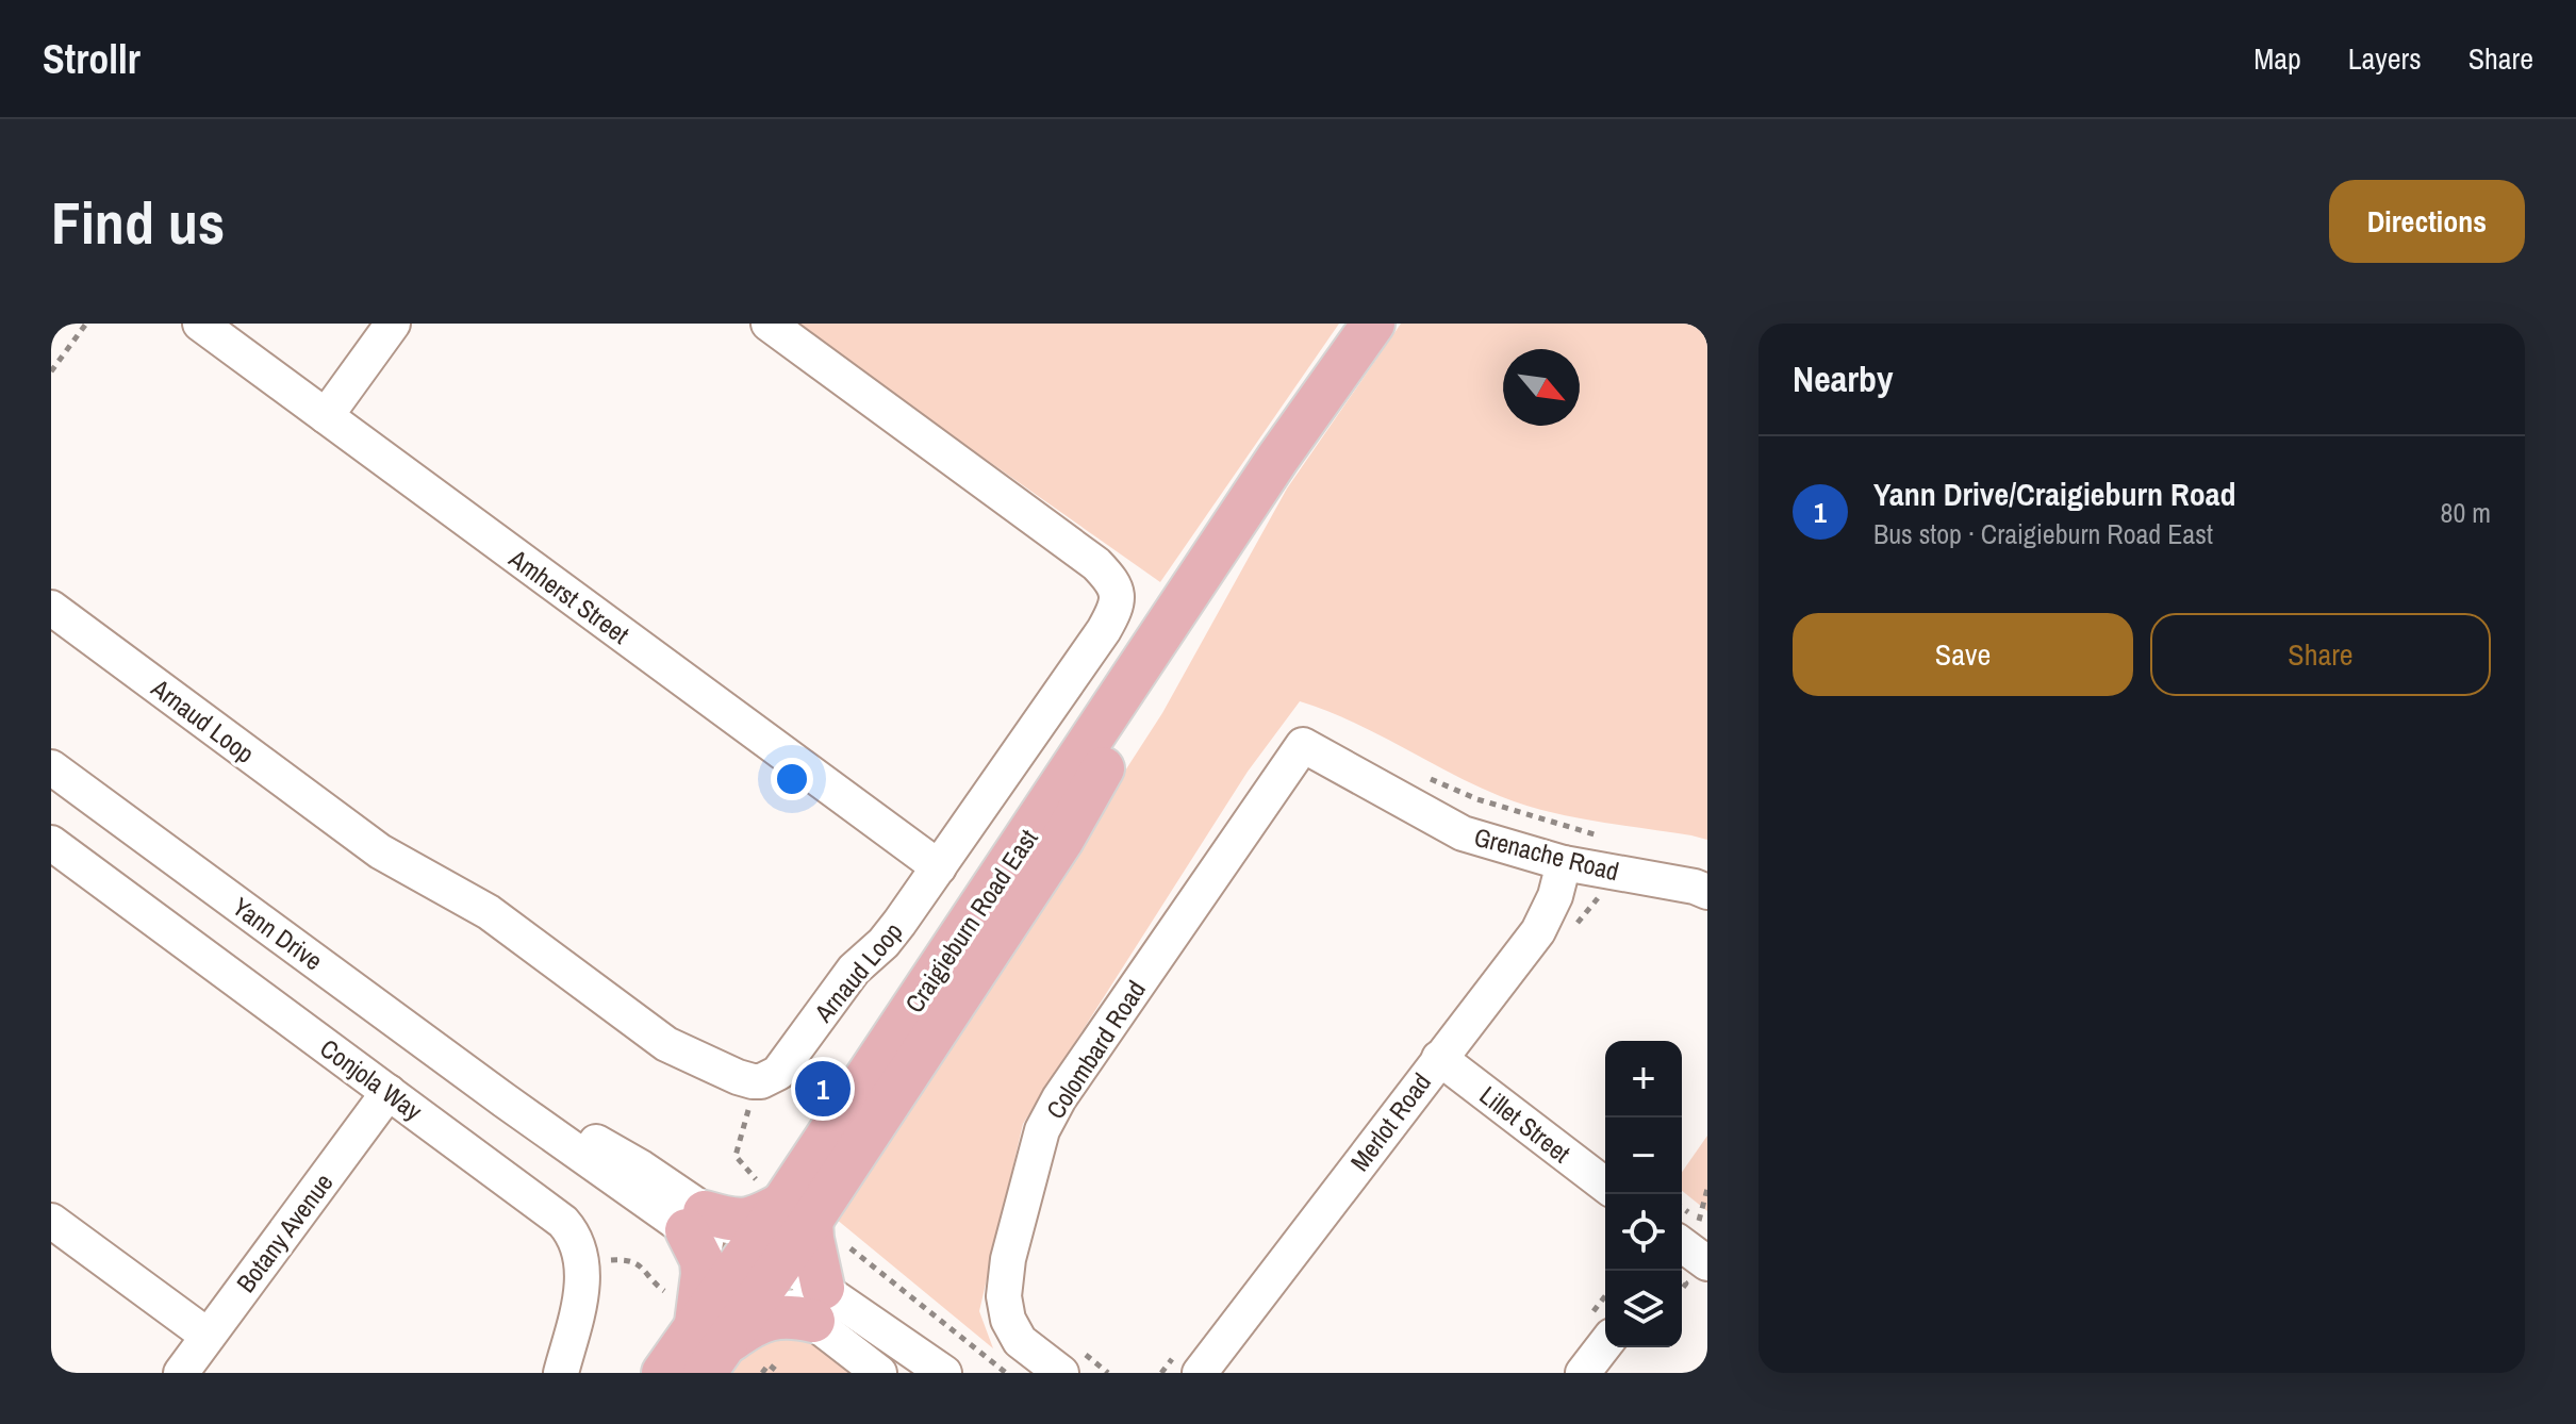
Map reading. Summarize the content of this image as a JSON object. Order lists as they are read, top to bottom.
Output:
{
  "streets": {
    "main road": ["Craigieburn Road East"],
    "street": [
      "Amherst Street",
      "Arnaud Loop",
      "Grenache Road",
      "Yann Drive",
      "Colombard Road",
      "Conjola Way",
      "Merlot Road",
      "Lillet Street",
      "Botany Avenue"
    ]
  },
  "crossings": [
    ["Amherst Street", "Arnaud Loop"],
    ["Grenache Road", "Colombard Road"],
    ["Grenache Road", "Merlot Road"],
    ["Craigieburn Road East", "Yann Drive"],
    ["Conjola Way", "Botany Avenue"],
    ["Merlot Road", "Lillet Street"]
  ],
  "north": "bottom right",
  "page": {
    "header": "Strollr",
    "nav": ["Map", "Layers", "Share"],
    "buttons": [
      "Directions",
      ["Save", "Share"]
    ],
    "title": "Find us",
    "heading": "Nearby",
    "list": [
      {
        "mark": "1",
        "name": "Yann Drive/Craigieburn Road",
        "note": "Bus stop · Craigieburn Road East",
        "value": "80 m"
      }
    ],
    "map_buttons": ["+", "−"],
    "pins": "1"
  }
}
